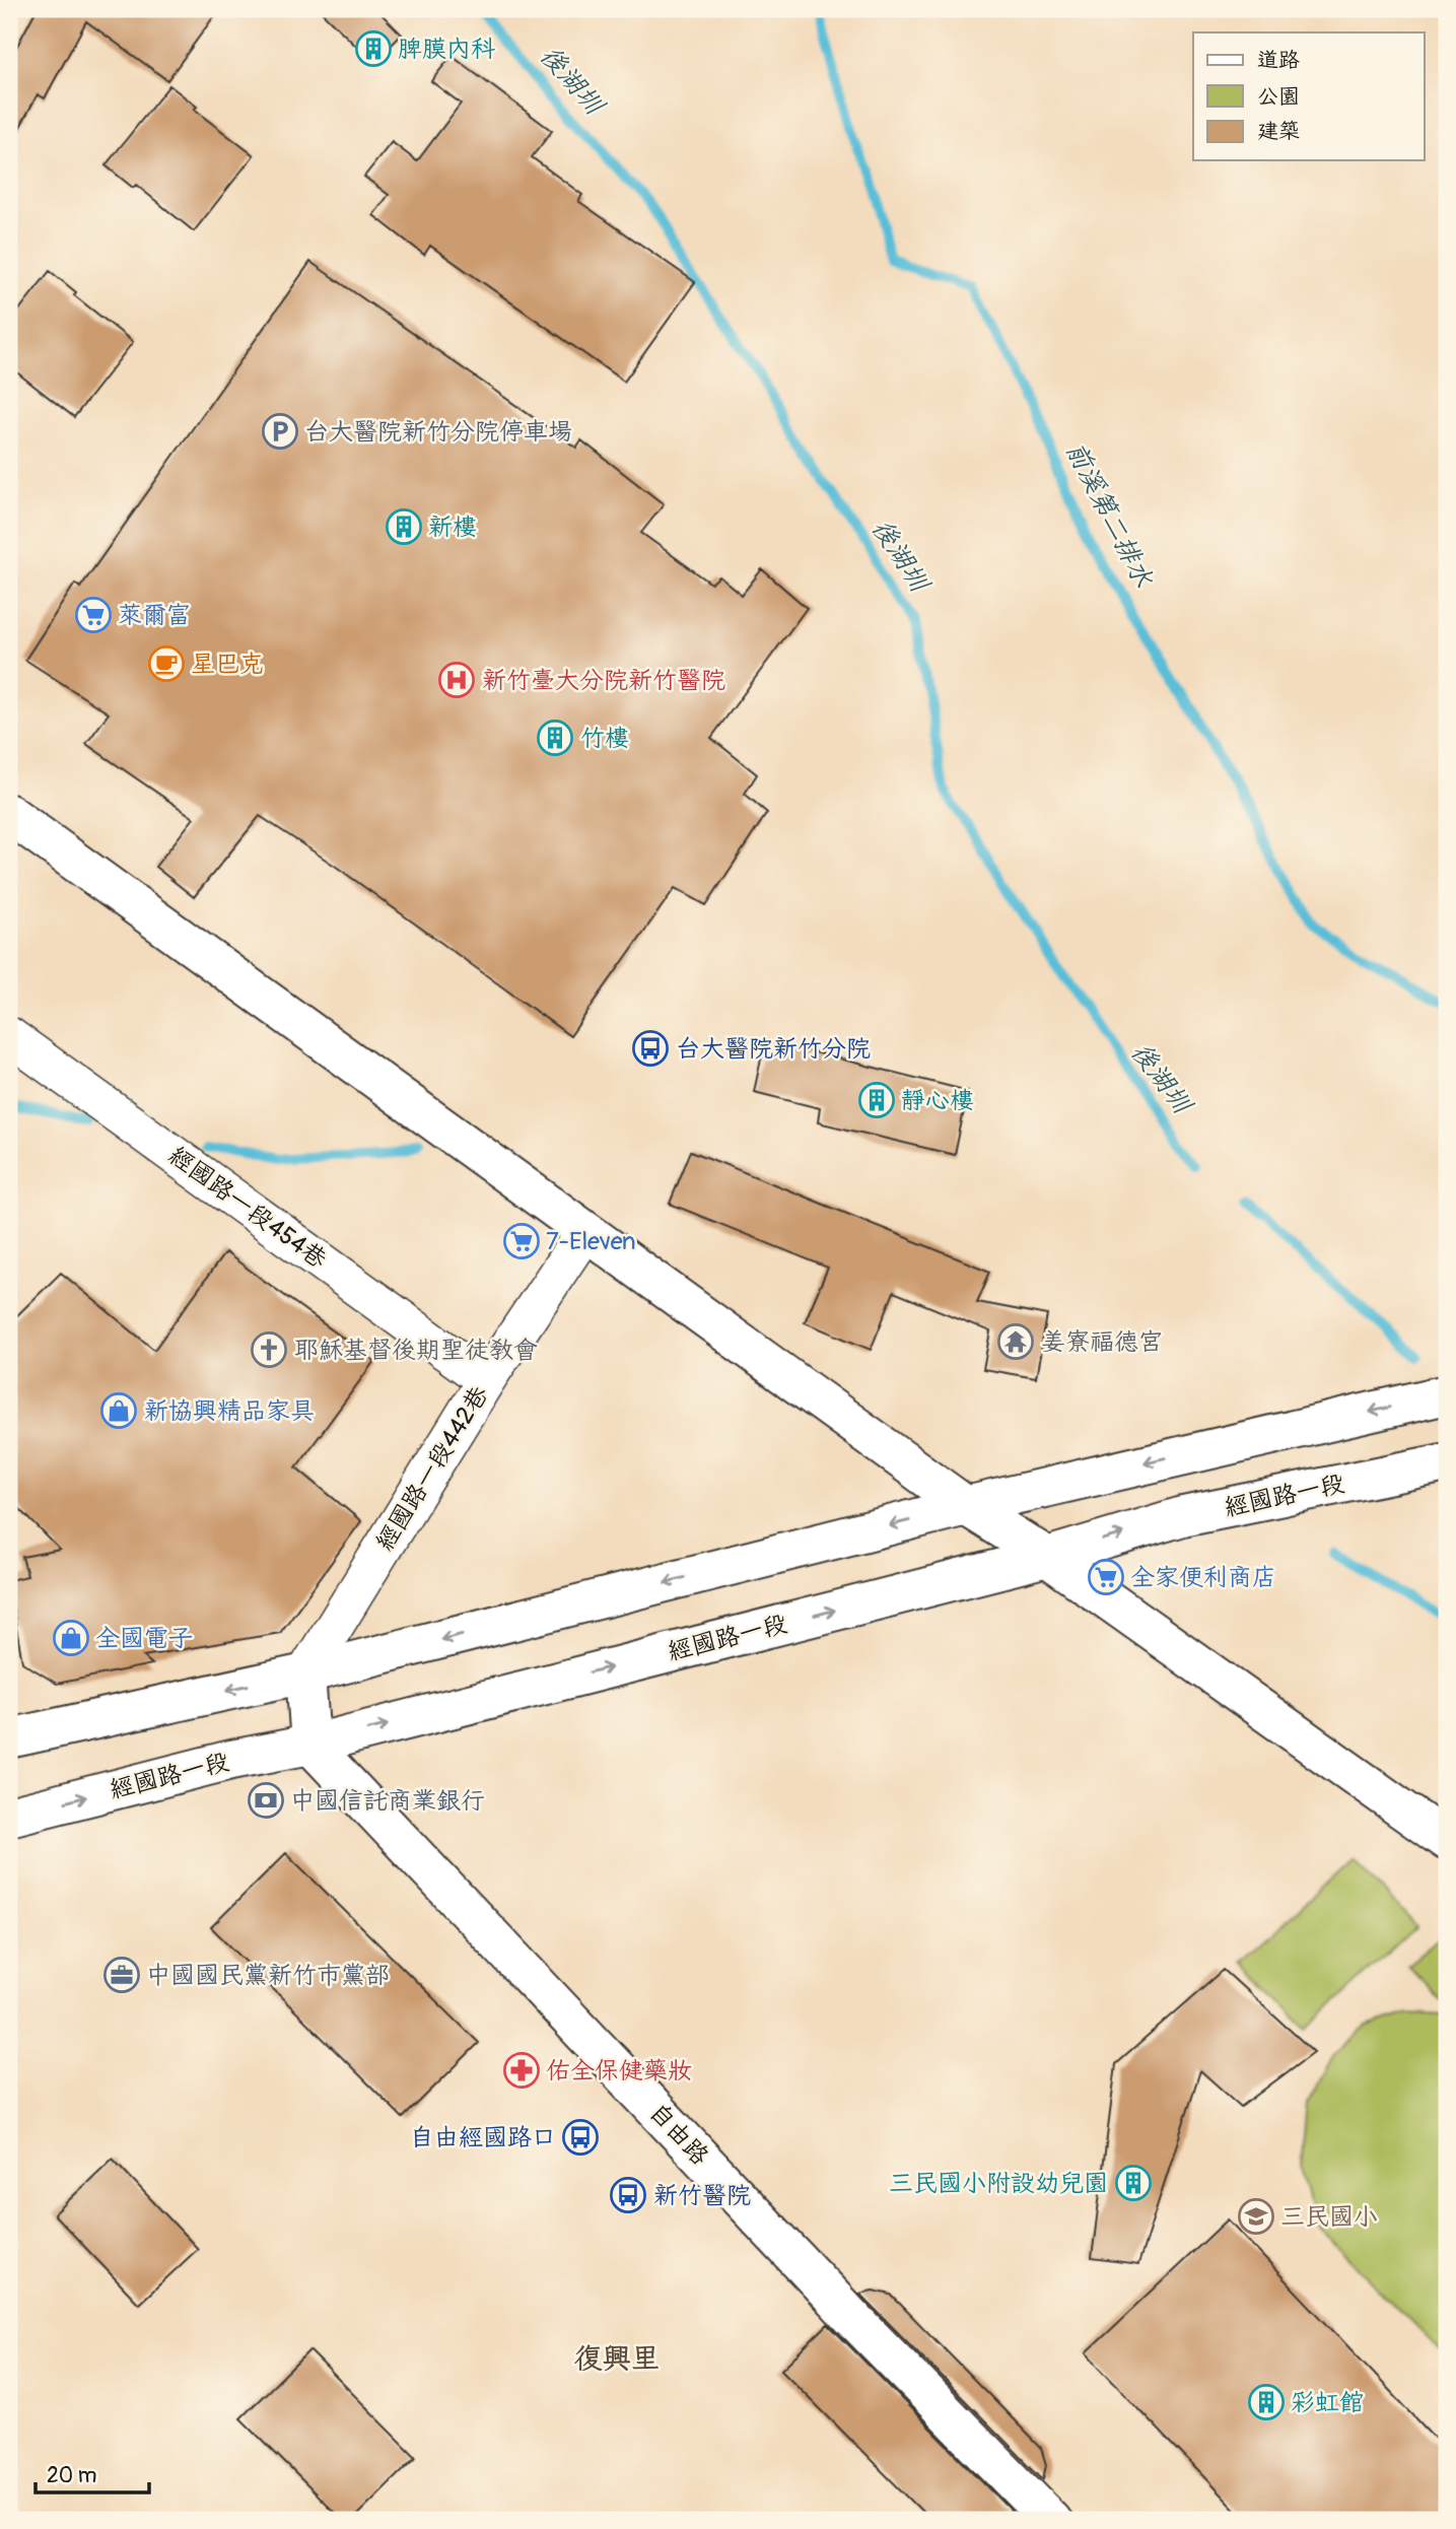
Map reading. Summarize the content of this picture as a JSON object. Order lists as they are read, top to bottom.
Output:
{
  "streets": {
    "main road": ["經國路一段", "自由路"],
    "street": ["經國路一段454巷", "經國路一段442巷"]
  },
  "crossings": [
    ["經國路一段454巷", "經國路一段442巷"],
    ["經國路一段", "自由路"]
  ],
  "districts": ["復興里"],
  "water": ["後湖圳", "前溪第二排水"],
  "places": {
    "building": [
      "脾膜内科",
      "新樓",
      "竹樓",
      "靜心樓",
      "三民國小附設幼兒園",
      "彩虹館"
    ],
    "parking": ["台大醫院新竹分院停車場"],
    "supermarket": ["萊爾富", "7-Eleven", "全家便利商店"],
    "cafe": ["星巴克"],
    "hospital": ["新竹臺大分院新竹醫院"],
    "bus stop": ["台大醫院新竹分院", "自由經國路口", "新竹醫院"],
    "temple": ["姜寮福德宮"],
    "church": ["耶穌基督後期聖徒教會"],
    "shop": ["新協興精品家具", "全國電子"],
    "bank": ["中國信託商業銀行"],
    "office": ["中國國民黨新竹市黨部"],
    "pharmacy": ["佑全保健藥妝"],
    "school or university": ["三民國小"]
  },
  "legend": ["道路", "公園", "建築"],
  "scale_bar": "20 m"
}
